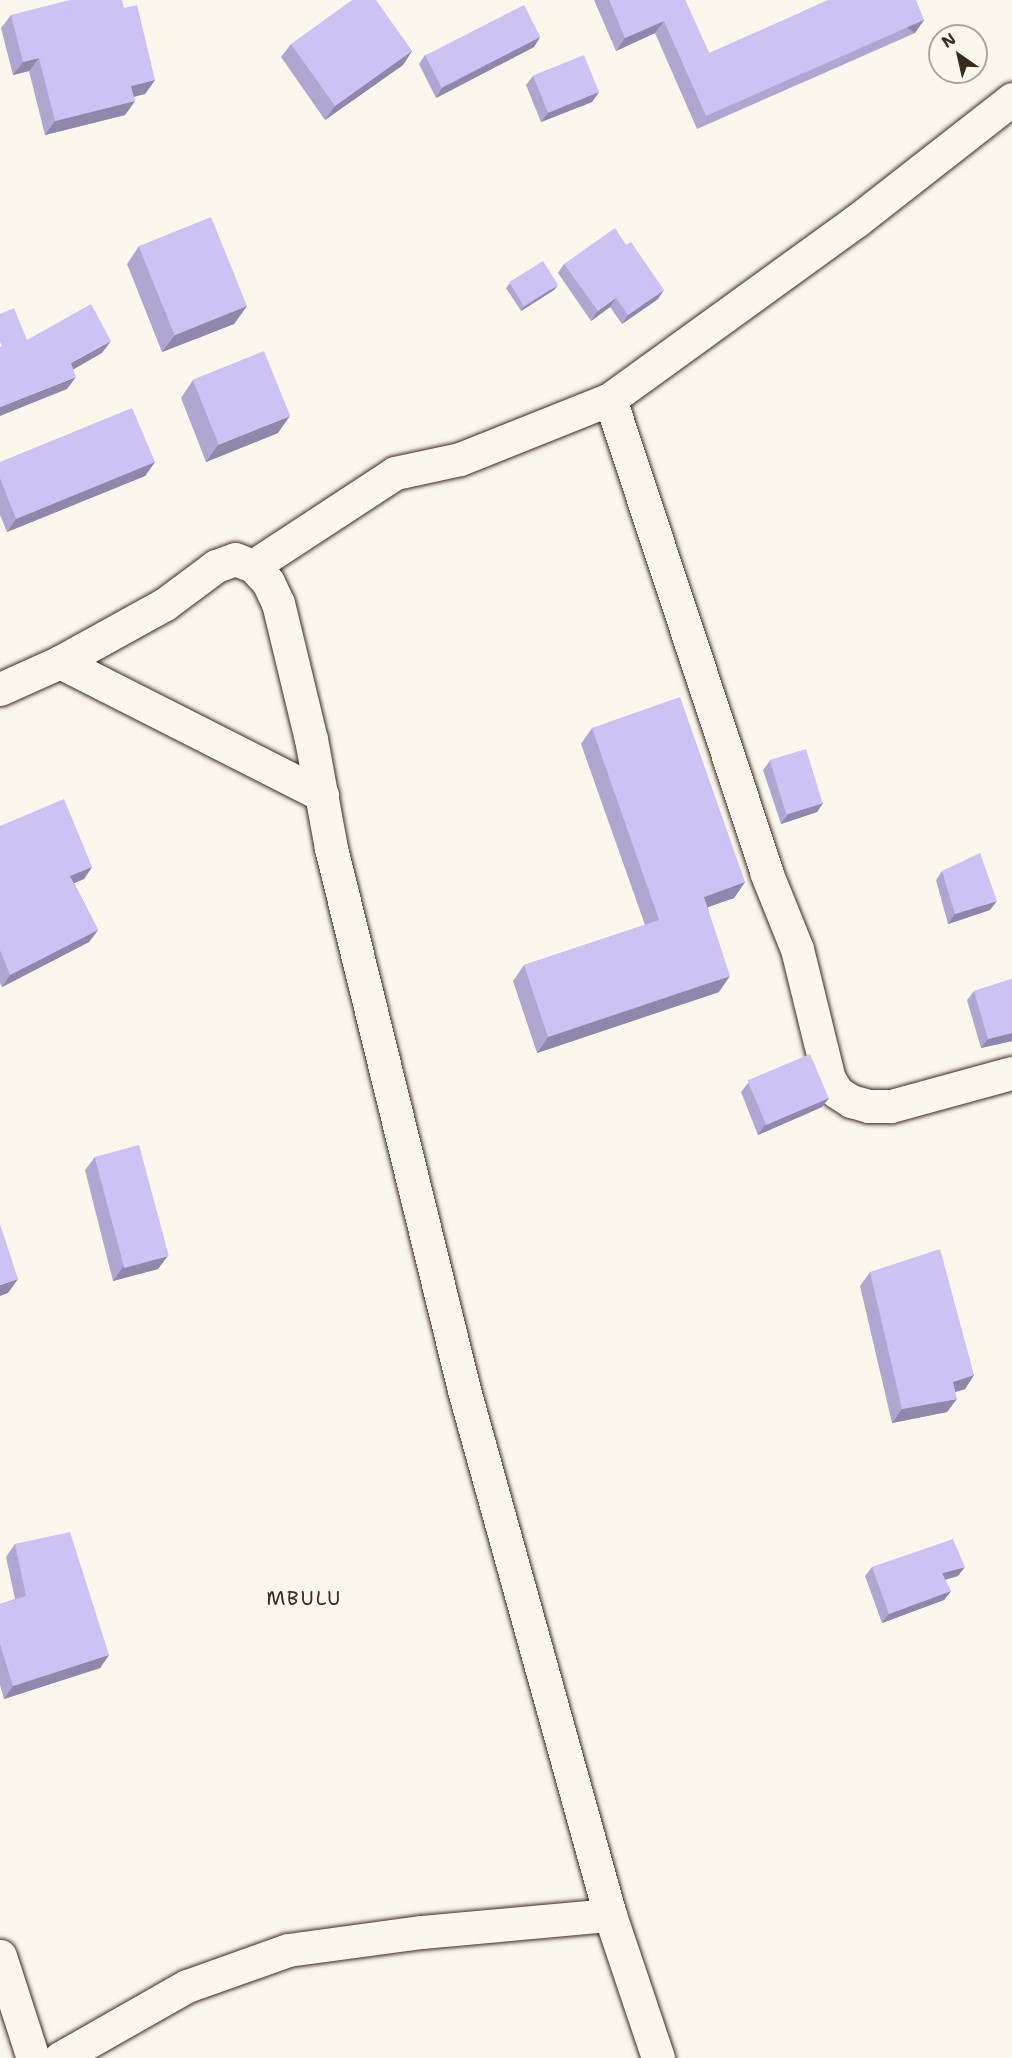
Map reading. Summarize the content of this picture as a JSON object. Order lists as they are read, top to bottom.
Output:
{
  "districts": ["MBULU"],
  "north": "top left"
}
